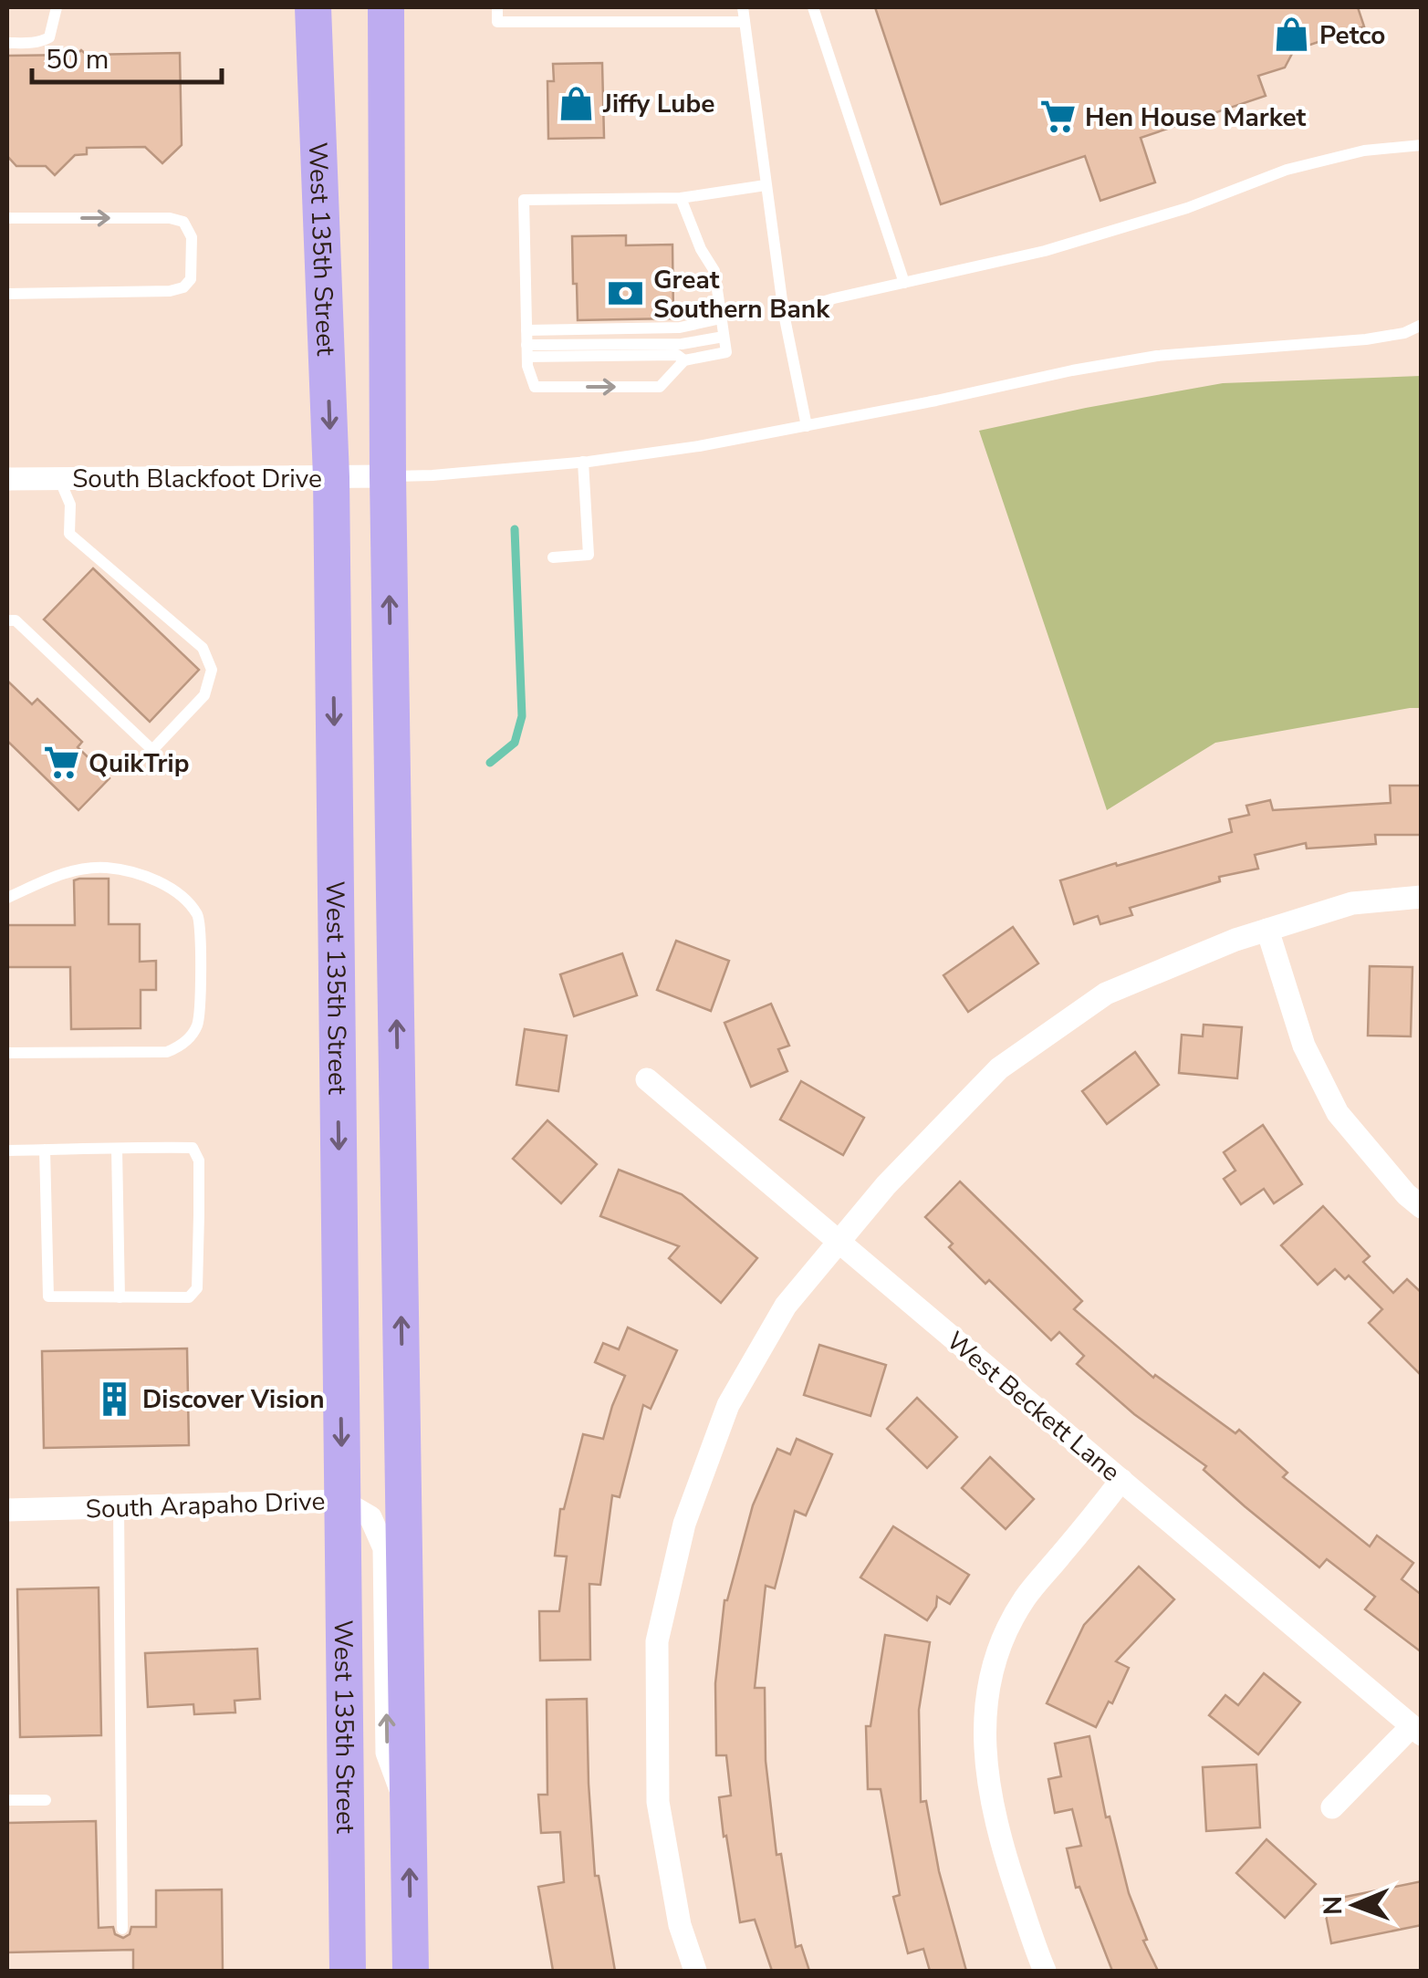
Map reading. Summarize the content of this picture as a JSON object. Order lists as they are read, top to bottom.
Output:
{
  "streets": {
    "main road": ["West 135th Street"],
    "street": ["South Blackfoot Drive", "West Beckett Lane", "South Arapaho Drive"]
  },
  "crossings": [
    ["West 135th Street", "South Blackfoot Drive"],
    ["West 135th Street", "South Arapaho Drive"]
  ],
  "one_way": ["South Arapaho Drive"],
  "places": {
    "shop": ["Petco", "Jiffy Lube"],
    "supermarket": ["Hen House Market", "QuikTrip"],
    "bank": ["Great Southern Bank"],
    "building": ["Discover Vision"]
  },
  "scale_bar": "50 m",
  "north": "left"
}
